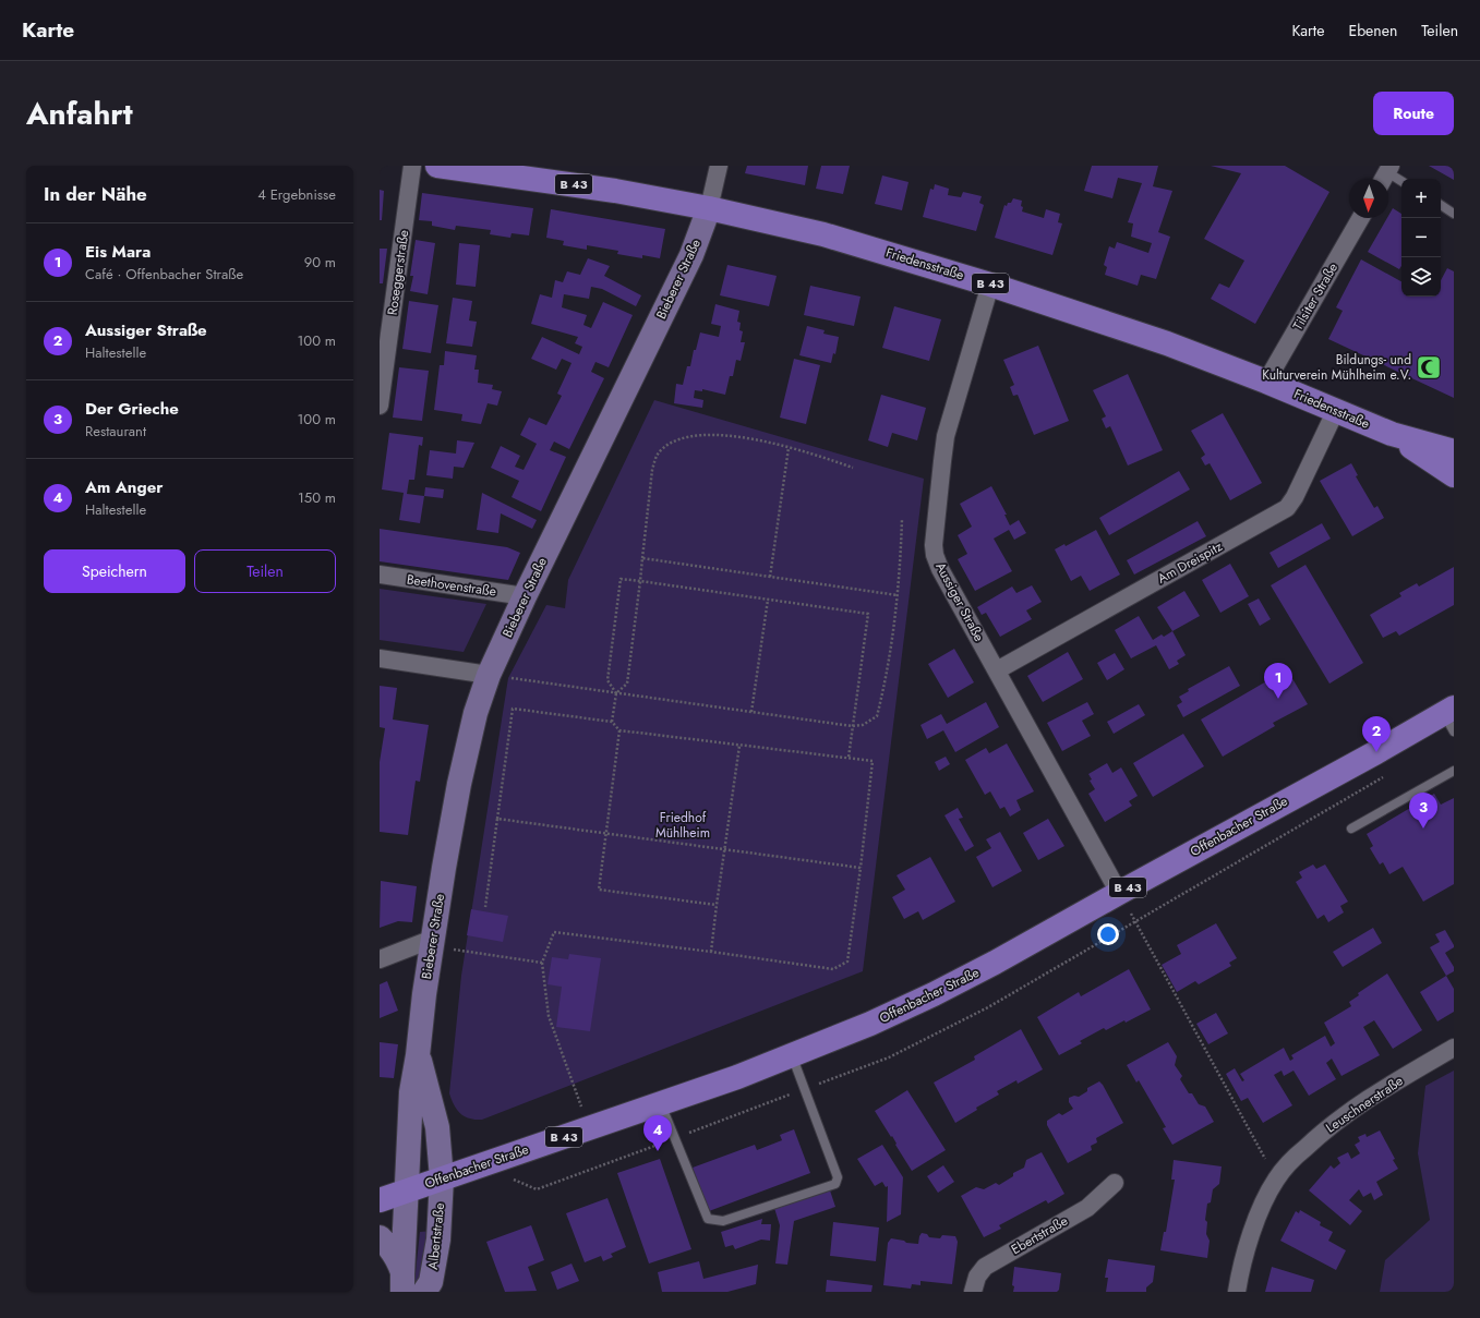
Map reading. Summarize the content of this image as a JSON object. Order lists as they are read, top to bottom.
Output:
{
  "streets": {
    "main road": ["B 43", "Friedensstraße", "Offenbacher Straße"],
    "street": [
      "Roseggerstraße",
      "Bieberer Straße",
      "Tilsiter Straße",
      "Am Dreispitz",
      "Beethovenstraße",
      "Aussiger Straße",
      "Leuschnerstraße",
      "Ebertstraße",
      "Albertstraße"
    ]
  },
  "crossings": [
    ["Friedensstraße", "Bieberer Straße"],
    ["Friedensstraße", "Tilsiter Straße"],
    ["Friedensstraße", "Am Dreispitz"],
    ["Friedensstraße", "Aussiger Straße"],
    ["Bieberer Straße", "Beethovenstraße"],
    ["Bieberer Straße", "Offenbacher Straße"],
    ["Bieberer Straße", "Albertstraße"],
    ["Am Dreispitz", "Aussiger Straße"],
    ["Aussiger Straße", "Offenbacher Straße"],
    ["Offenbacher Straße", "Albertstraße"]
  ],
  "parks": ["Friedhof Mühlheim"],
  "places": {
    "mosque": ["Bildungs- und Kulturverein Mühlheim e.V."]
  },
  "north": "bottom",
  "page": {
    "header": "Karte",
    "nav": ["Karte", "Ebenen", "Teilen"],
    "title": "Anfahrt",
    "buttons": [
      "Route",
      ["Speichern", "Teilen"]
    ],
    "heading": ["In der Nähe", "4 Ergebnisse"],
    "map_buttons": ["+", "−"],
    "list": [
      {
        "mark": "1",
        "name": "Eis Mara",
        "note": "Café · Offenbacher Straße",
        "value": "90 m"
      },
      {
        "mark": "2",
        "name": "Aussiger Straße",
        "note": "Haltestelle",
        "value": "100 m"
      },
      {
        "mark": "3",
        "name": "Der Grieche",
        "note": "Restaurant",
        "value": "100 m"
      },
      {
        "mark": "4",
        "name": "Am Anger",
        "note": "Haltestelle",
        "value": "150 m"
      }
    ],
    "pins": [
      "1",
      "2",
      "3",
      "4"
    ]
  }
}
